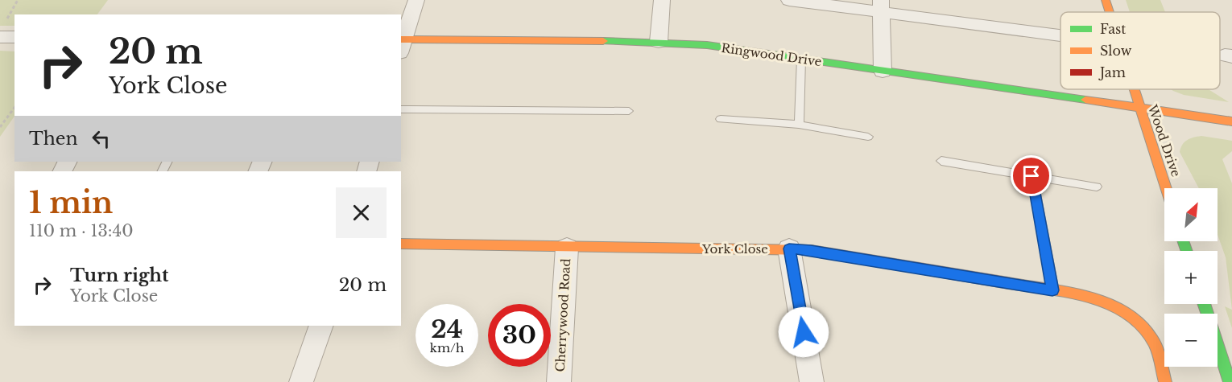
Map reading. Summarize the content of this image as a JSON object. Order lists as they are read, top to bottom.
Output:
{
  "streets": {
    "street": [
      "Ringwood Drive",
      "Wood Drive",
      "York Close",
      "Cherrywood Road"
    ]
  },
  "crossings": [
    ["Ringwood Drive", "Wood Drive"],
    ["York Close", "Cherrywood Road"]
  ],
  "legend": ["Fast", "Slow", "Jam"],
  "north": "top right",
  "page": {
    "turn": ["20 m", "York Close"],
    "then": "Then",
    "heading": ["1 min", "110 m · 13:40"],
    "map_buttons": ["+", "−"],
    "list": [
      {
        "name": "Turn right",
        "note": "York Close",
        "value": "20 m"
      }
    ],
    "speed": "24 km/h",
    "limit": "30"
  }
}
